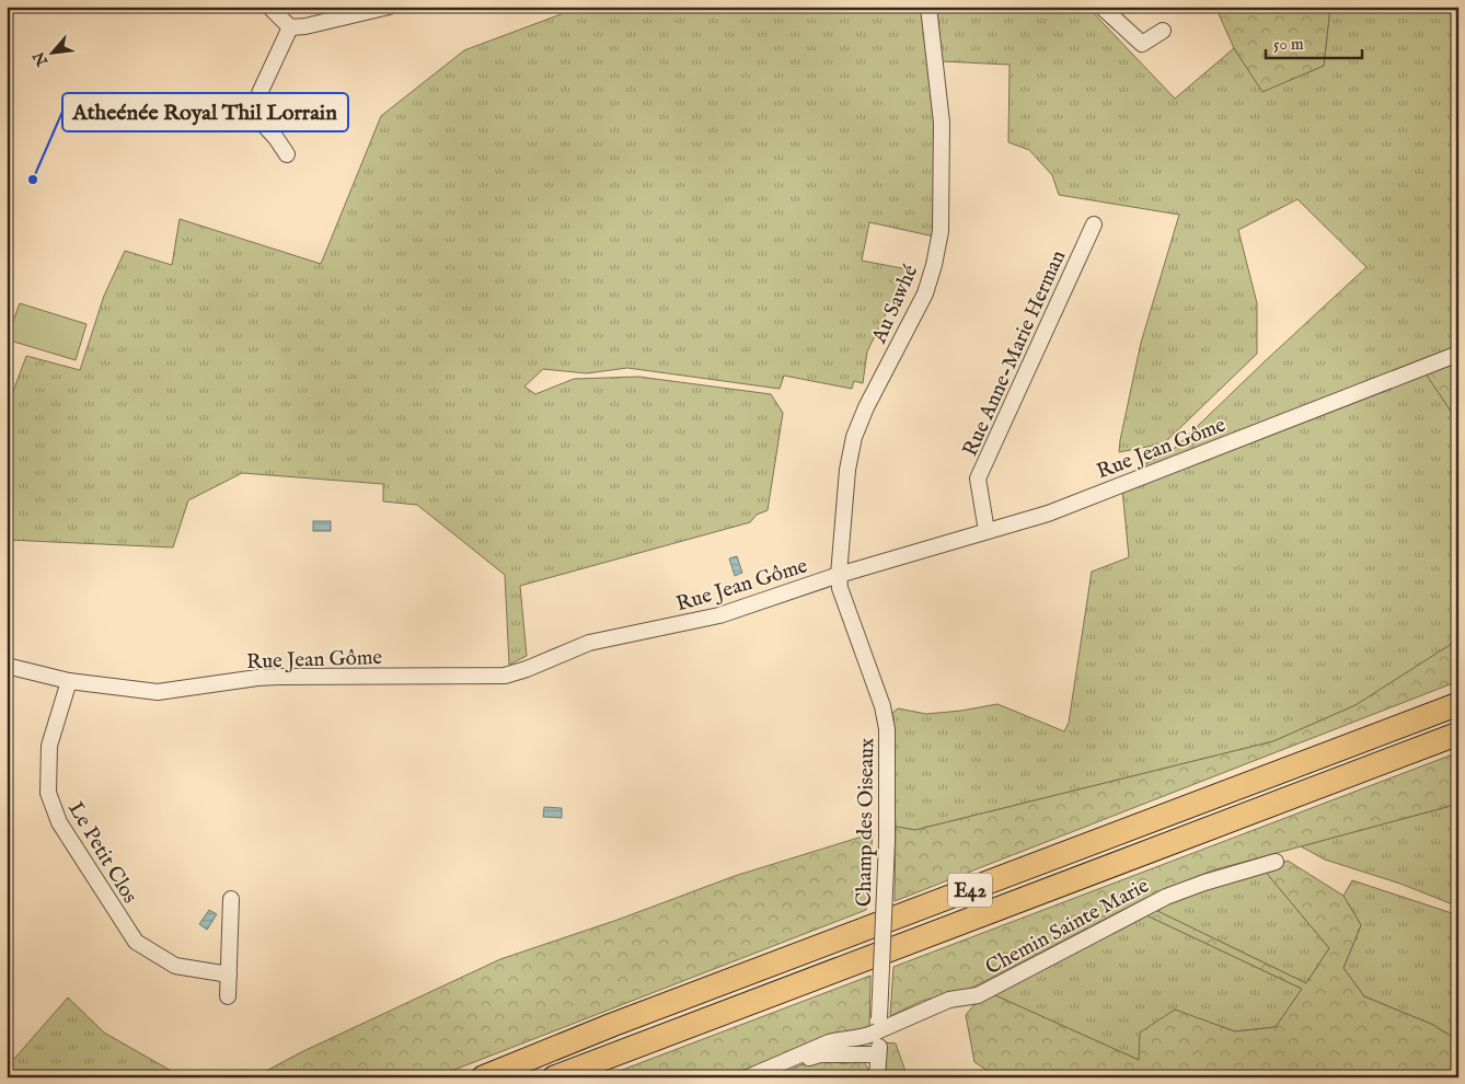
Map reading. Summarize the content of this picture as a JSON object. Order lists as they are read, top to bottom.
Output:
{
  "streets": {
    "highway": ["E42"],
    "street": [
      "Au Sawhé",
      "Rue Anne-Marie Herman",
      "Rue Jean Gôme",
      "Champ des Oiseaux",
      "Le Petit Clos",
      "Chemin Sainte Marie"
    ]
  },
  "crossings": [
    ["Au Sawhé", "Rue Jean Gôme"],
    ["Au Sawhé", "Champ des Oiseaux"],
    ["Rue Anne-Marie Herman", "Rue Jean Gôme"],
    ["Rue Jean Gôme", "Champ des Oiseaux"],
    ["Rue Jean Gôme", "Le Petit Clos"],
    ["Champ des Oiseaux", "Chemin Sainte Marie"]
  ],
  "places": ["Atheénée Royal Thil Lorrain"],
  "scale_bar": "50 m",
  "north": "bottom left"
}
